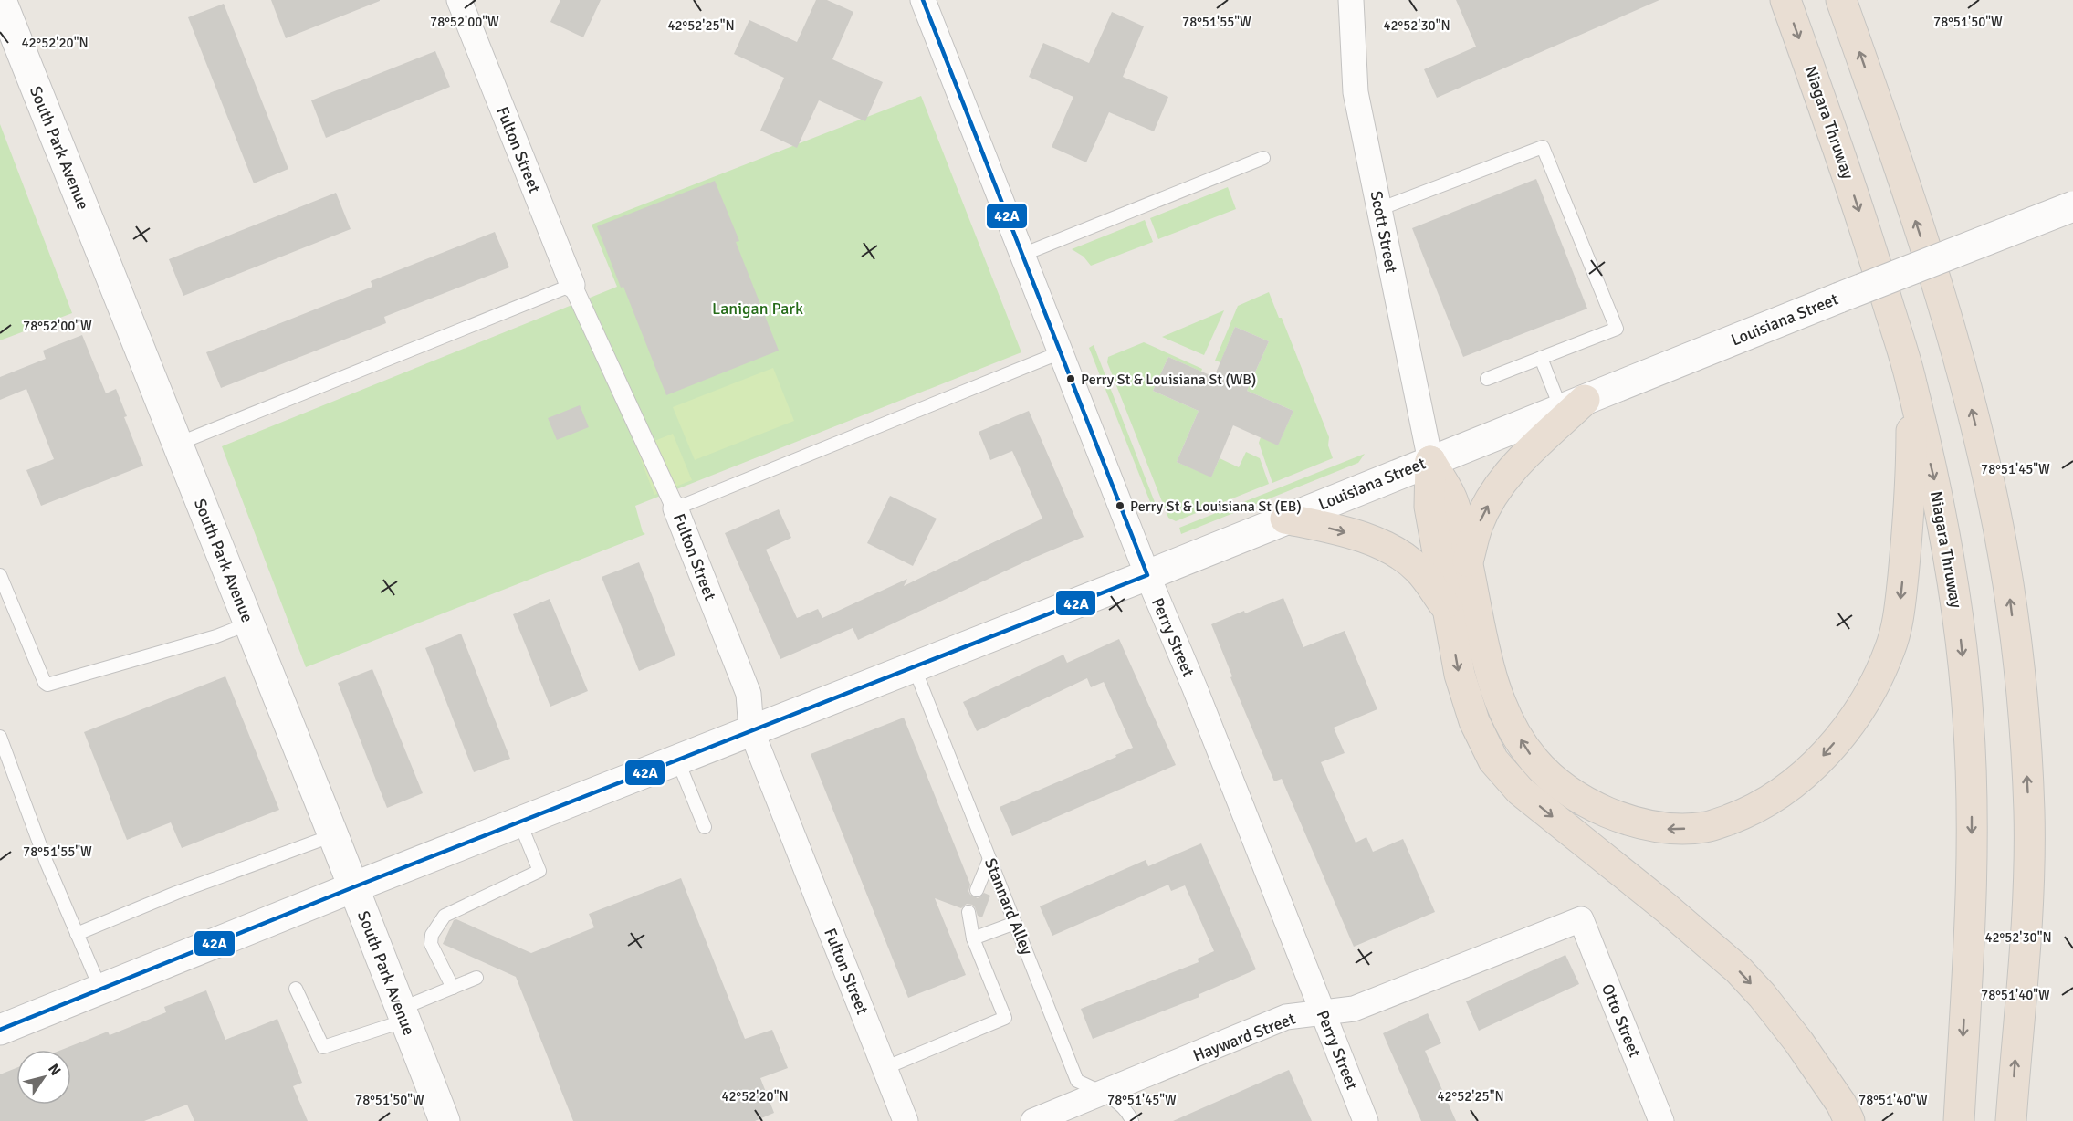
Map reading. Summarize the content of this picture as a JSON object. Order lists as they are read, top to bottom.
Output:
{
  "streets": {
    "highway": ["Niagara Thruway"],
    "street": [
      "South Park Avenue",
      "Fulton Street",
      "Scott Street",
      "Louisiana Street",
      "Perry Street",
      "Otto Street",
      "Hayward Street"
    ],
    "lane": ["Stannard Alley"]
  },
  "crossings": [
    ["South Park Avenue", "Louisiana Street"],
    ["Fulton Street", "Louisiana Street"],
    ["Scott Street", "Louisiana Street"],
    ["Louisiana Street", "Perry Street"],
    ["Louisiana Street", "Stannard Alley"],
    ["Perry Street", "Hayward Street"],
    ["Stannard Alley", "Hayward Street"],
    ["Otto Street", "Hayward Street"]
  ],
  "parks": ["Lanigan Park"],
  "places": ["Perry St & Louisiana St (WB)", "Perry St & Louisiana St (EB)"],
  "lines": ["transit line 42A"],
  "north": "top right",
  "coordinates": [
    "78°52'00\"W",
    "78°51'55\"W",
    "78°51'50\"W",
    "42°52'25\"N",
    "42°52'30\"N",
    "42°52'20\"N",
    "78°51'45\"W",
    "78°51'40\"W"
  ]
}
